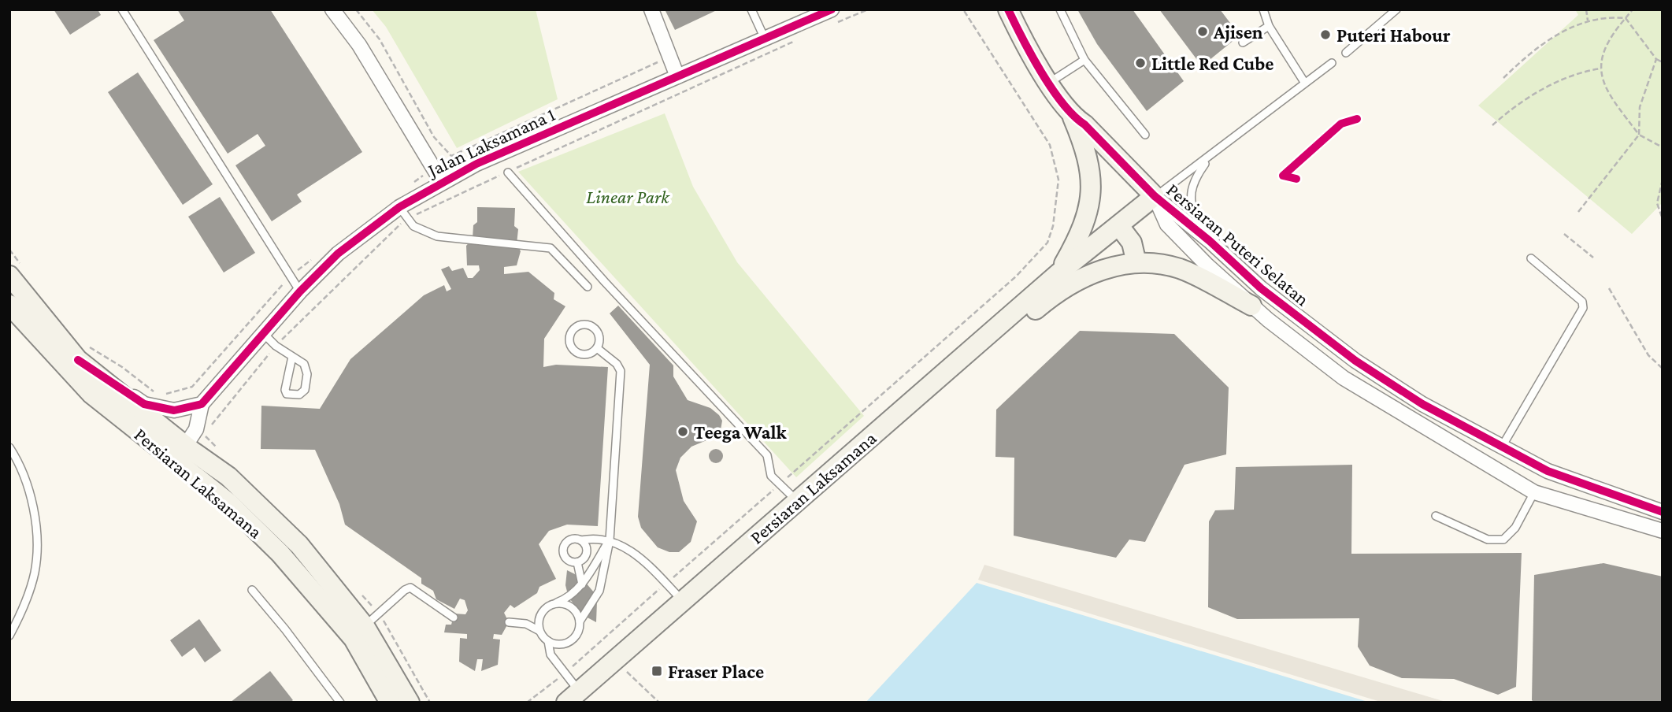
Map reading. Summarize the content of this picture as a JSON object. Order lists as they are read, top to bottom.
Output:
{
  "streets": {
    "street": ["Jalan Laksamana 1", "Persiaran Puteri Selatan", "Persiaran Laksamana"]
  },
  "crossings": [
    ["Persiaran Puteri Selatan", "Persiaran Laksamana"]
  ],
  "parks": ["Linear Park"],
  "places": {
    "other": [
      "Ajisen",
      "Puteri Habour",
      "Little Red Cube",
      "Teega Walk"
    ],
    "transit": ["Fraser Place"]
  }
}
